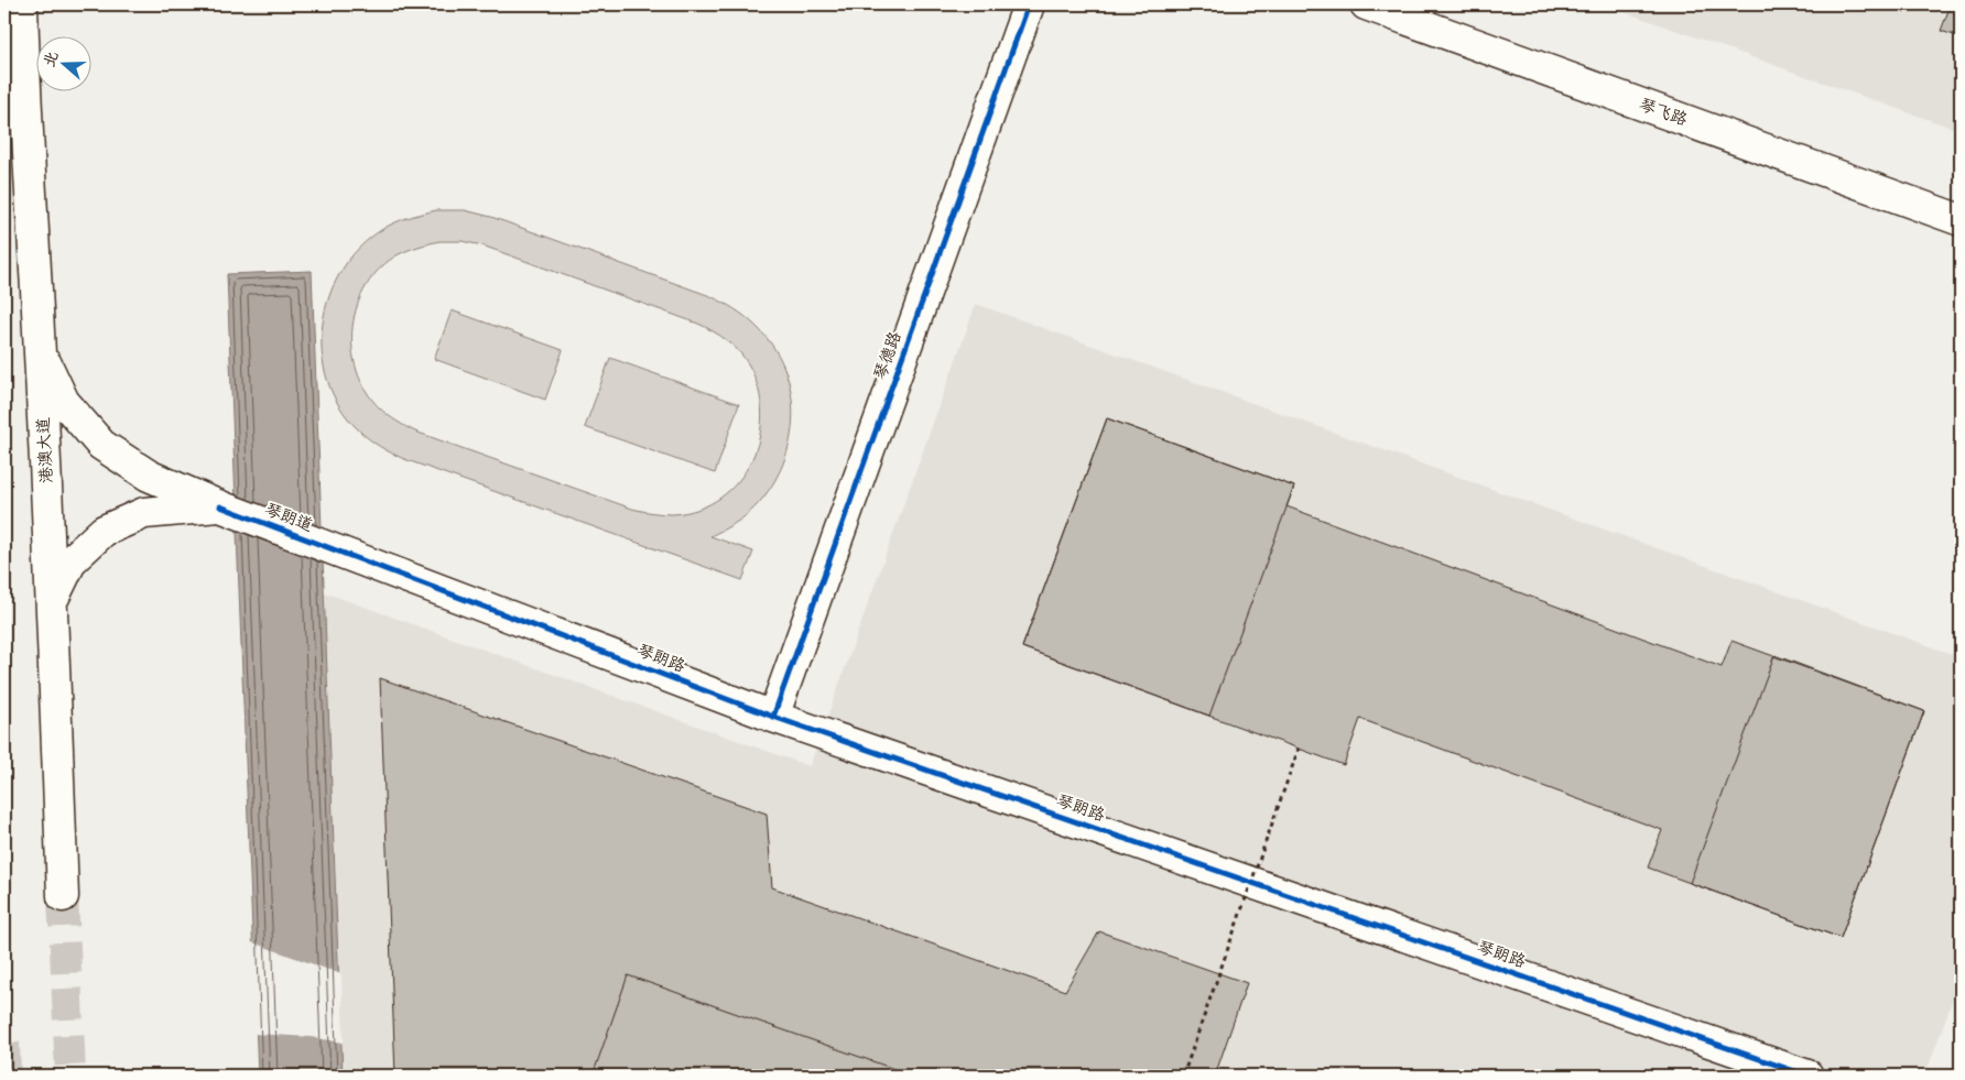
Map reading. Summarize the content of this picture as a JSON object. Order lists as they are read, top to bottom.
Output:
{
  "streets": {
    "street": [
      "琴飞路",
      "琴德路",
      "港澳大道",
      "琴朗道",
      "琴朗路"
    ]
  },
  "crossings": [
    ["琴德路", "琴朗路"],
    ["港澳大道", "琴朗道"],
    ["琴朗道", "琴朗路"]
  ],
  "north": "left"
}
